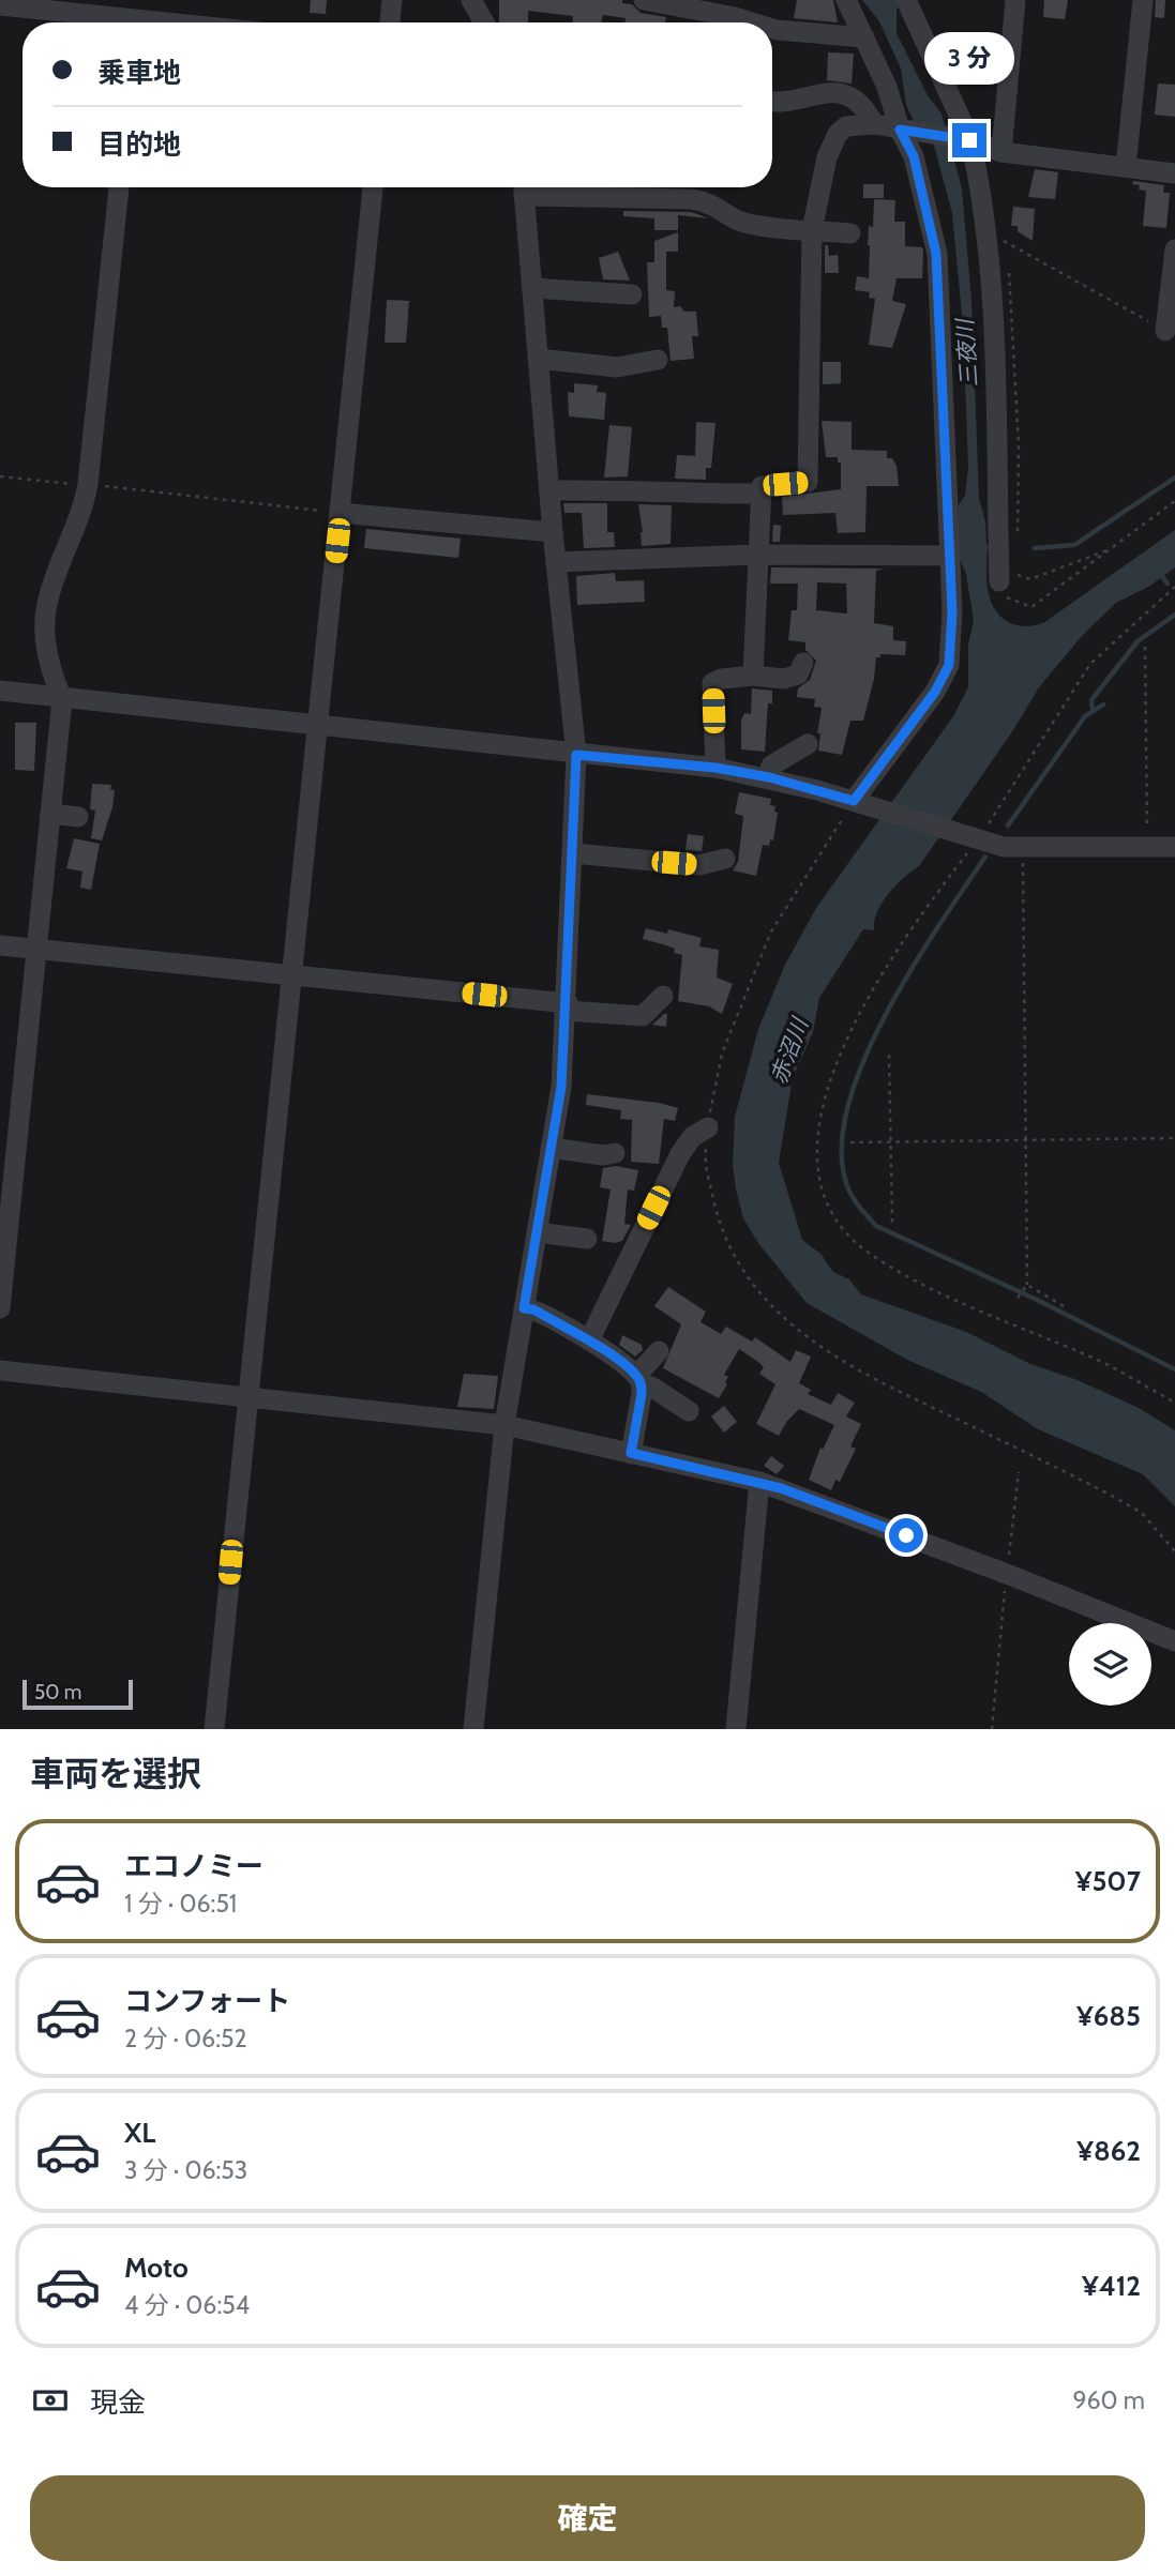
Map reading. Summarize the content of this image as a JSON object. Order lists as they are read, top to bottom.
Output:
{
  "water": ["三夜川", "赤沼川"],
  "scale_bar": "50 m",
  "page": {
    "banner": ["乗車地", "目的地"],
    "bubble": "3 分",
    "scale": "50 m",
    "heading": "車両を選択",
    "list": [
      {
        "name": "エコノミー",
        "note": "1 分 · 06:51",
        "value": "¥507"
      },
      {
        "name": "コンフォート",
        "note": "2 分 · 06:52",
        "value": "¥685"
      },
      {
        "name": "XL",
        "note": "3 分 · 06:53",
        "value": "¥862"
      },
      {
        "name": "Moto",
        "note": "4 分 · 06:54",
        "value": "¥412"
      }
    ],
    "pay": ["現金", "960 m"],
    "buttons": "確定"
  }
}
